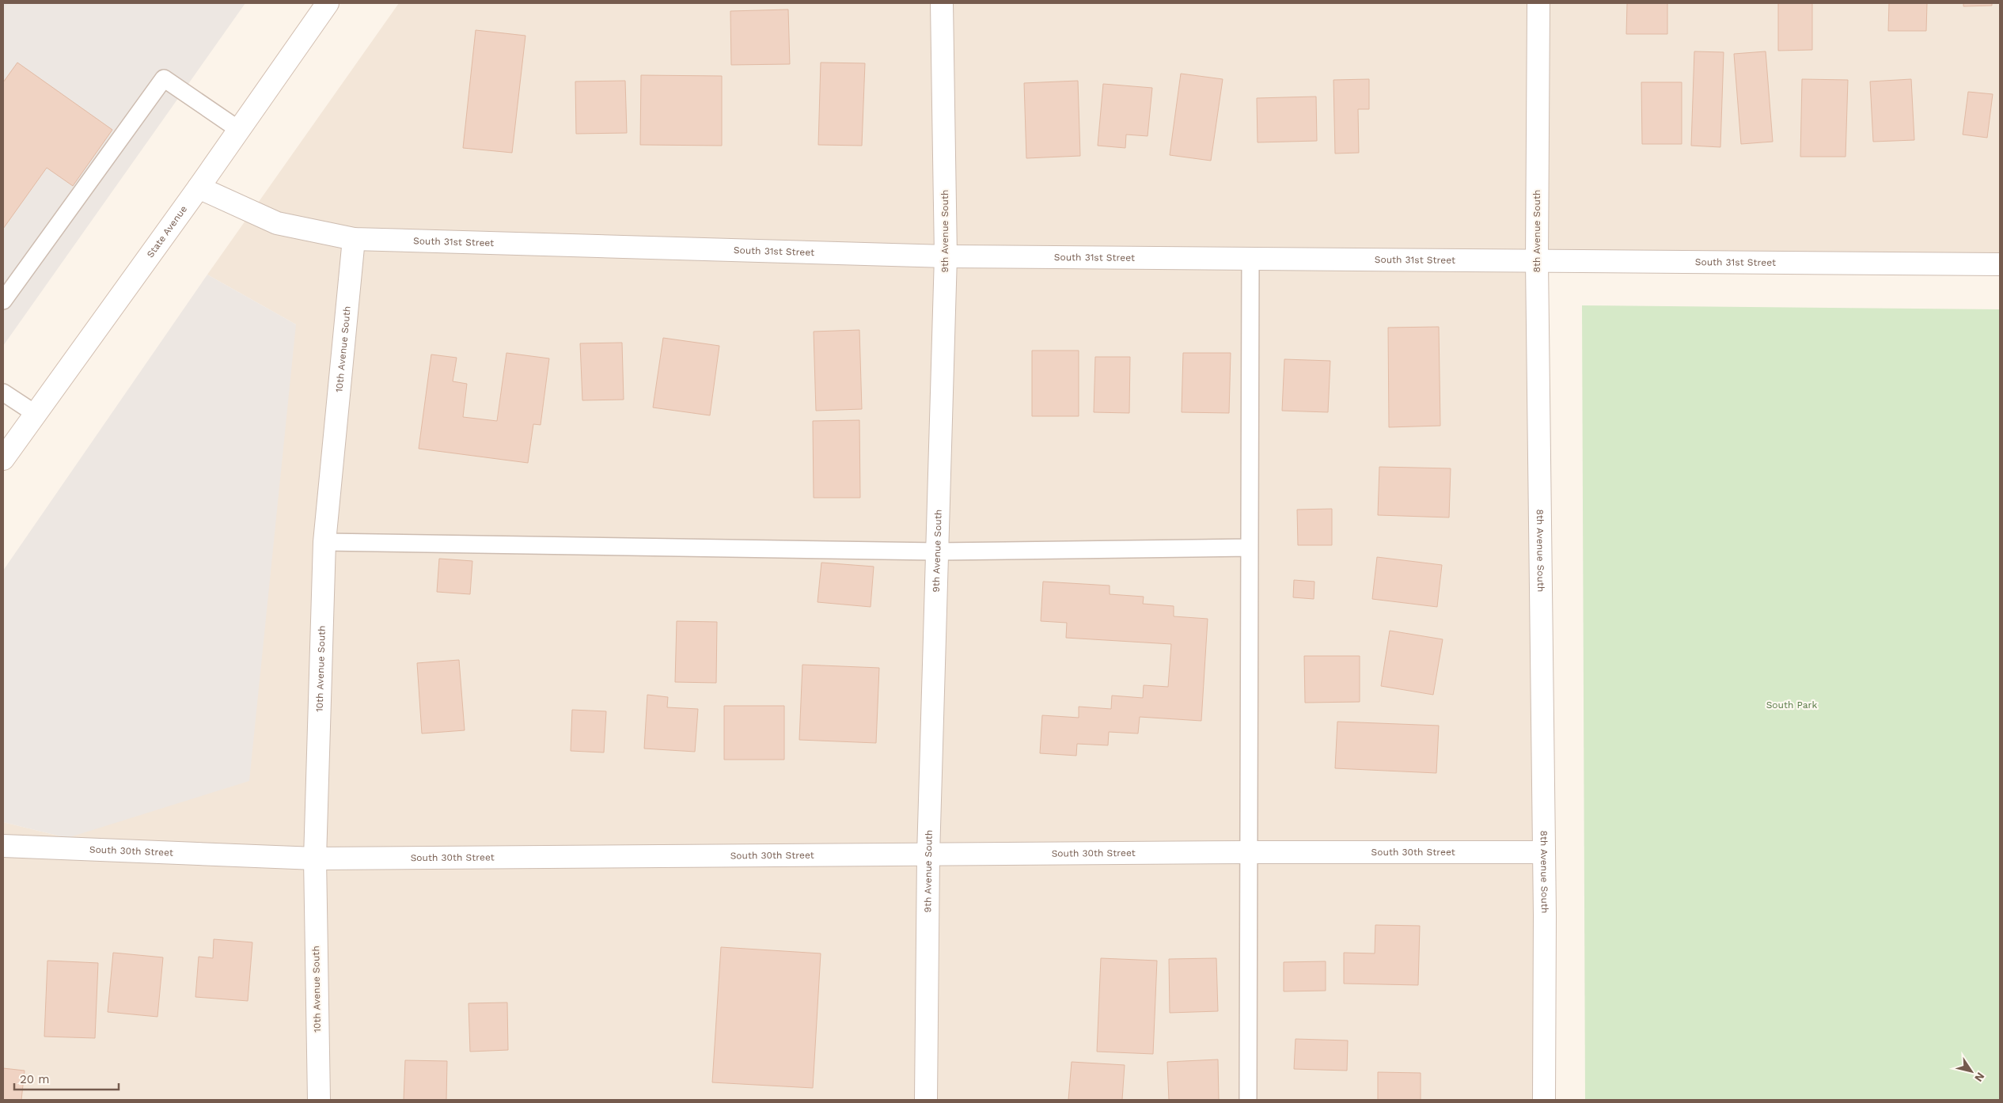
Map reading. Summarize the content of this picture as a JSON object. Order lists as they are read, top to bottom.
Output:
{
  "streets": {
    "street": [
      "9th Avenue South",
      "8th Avenue South",
      "State Avenue",
      "South 31st Street",
      "10th Avenue South",
      "South 30th Street"
    ]
  },
  "crossings": [
    ["9th Avenue South", "South 31st Street"],
    ["9th Avenue South", "South 30th Street"],
    ["8th Avenue South", "South 31st Street"],
    ["8th Avenue South", "South 30th Street"],
    ["State Avenue", "South 31st Street"],
    ["South 31st Street", "10th Avenue South"],
    ["10th Avenue South", "South 30th Street"]
  ],
  "parks": ["South Park"],
  "scale_bar": "20 m",
  "north": "bottom right"
}
